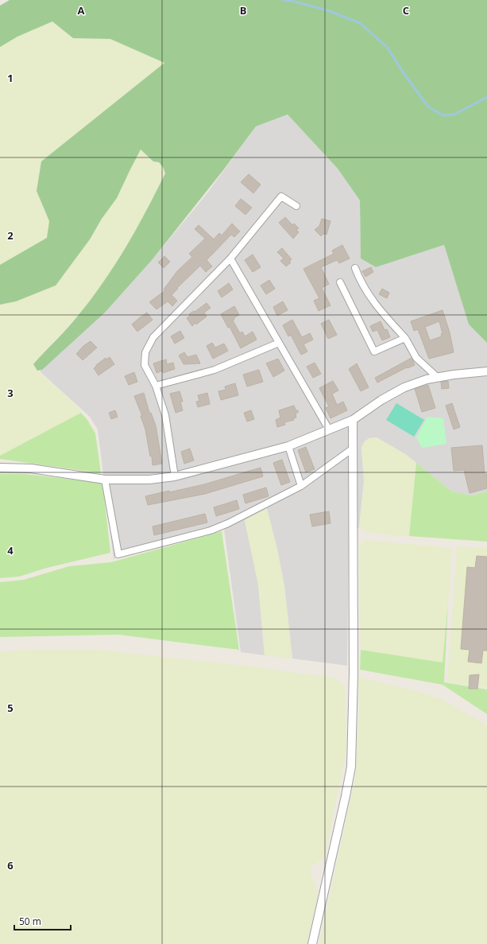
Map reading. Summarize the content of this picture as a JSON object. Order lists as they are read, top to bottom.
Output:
{
  "scale_bar": "50 m",
  "grid": {
    "columns": ["A", "B", "C"],
    "rows": [
      "1",
      "2",
      "3",
      "4",
      "5",
      "6"
    ]
  }
}
